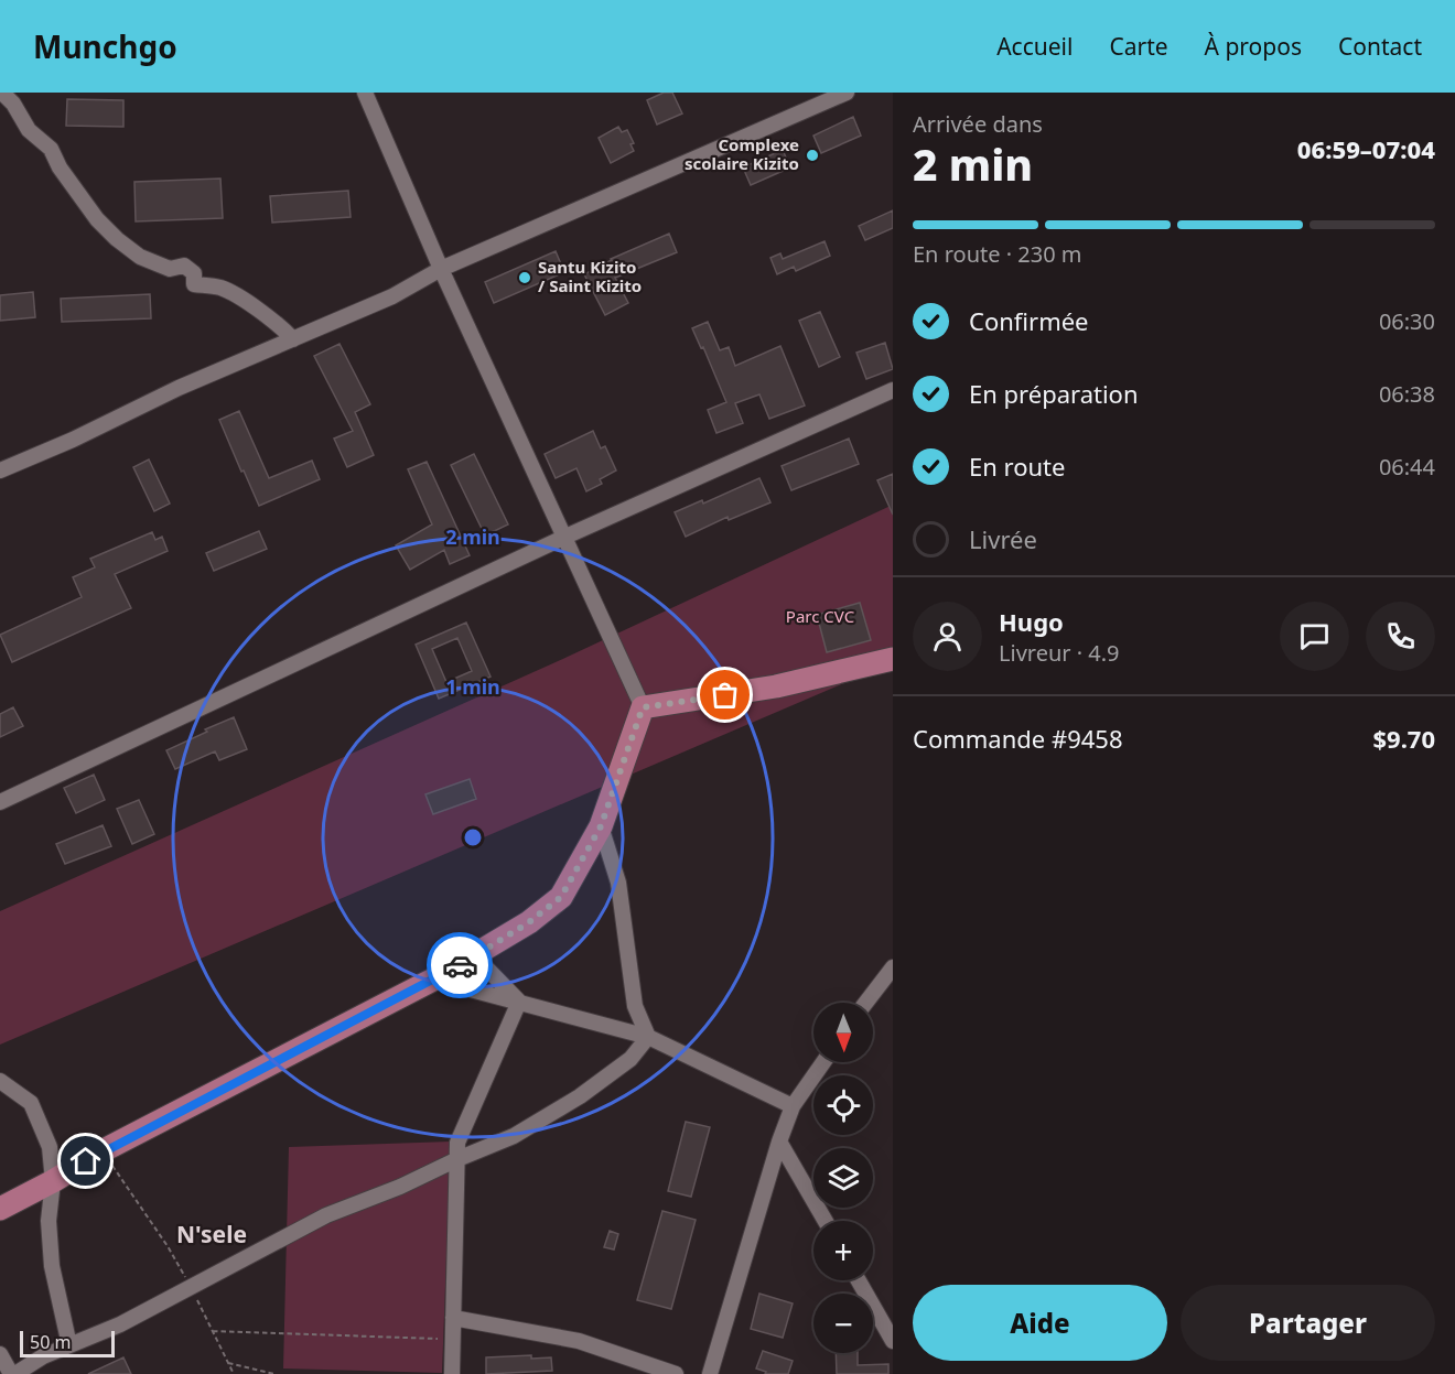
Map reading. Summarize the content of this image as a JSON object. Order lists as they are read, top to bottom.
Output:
{
  "districts": ["N'sele"],
  "parks": ["Parc CVC"],
  "places": ["Complexe scolaire Kizito", "Santu Kizito / Saint Kizito"],
  "scale_bar": "50 m",
  "north": "bottom",
  "page": {
    "header": "Munchgo",
    "nav": [
      "Accueil",
      "Carte",
      "À propos",
      "Contact"
    ],
    "heading": ["2 min", "Arrivée dans", "06:59–07:04"],
    "panel": [
      "Hugo",
      "Livreur · 4.9",
      "Commande #9458",
      "$9.70"
    ],
    "bar": "En route · 230 m",
    "list": [
      ["Confirmée", "06:30"],
      ["En préparation", "06:38"],
      ["En route", "06:44"],
      "Livrée"
    ],
    "map_buttons": ["+", "−"],
    "buttons": ["Aide", "Partager"],
    "scale": "50 m"
  },
  "rings": ["2 min", "1 min"]
}
